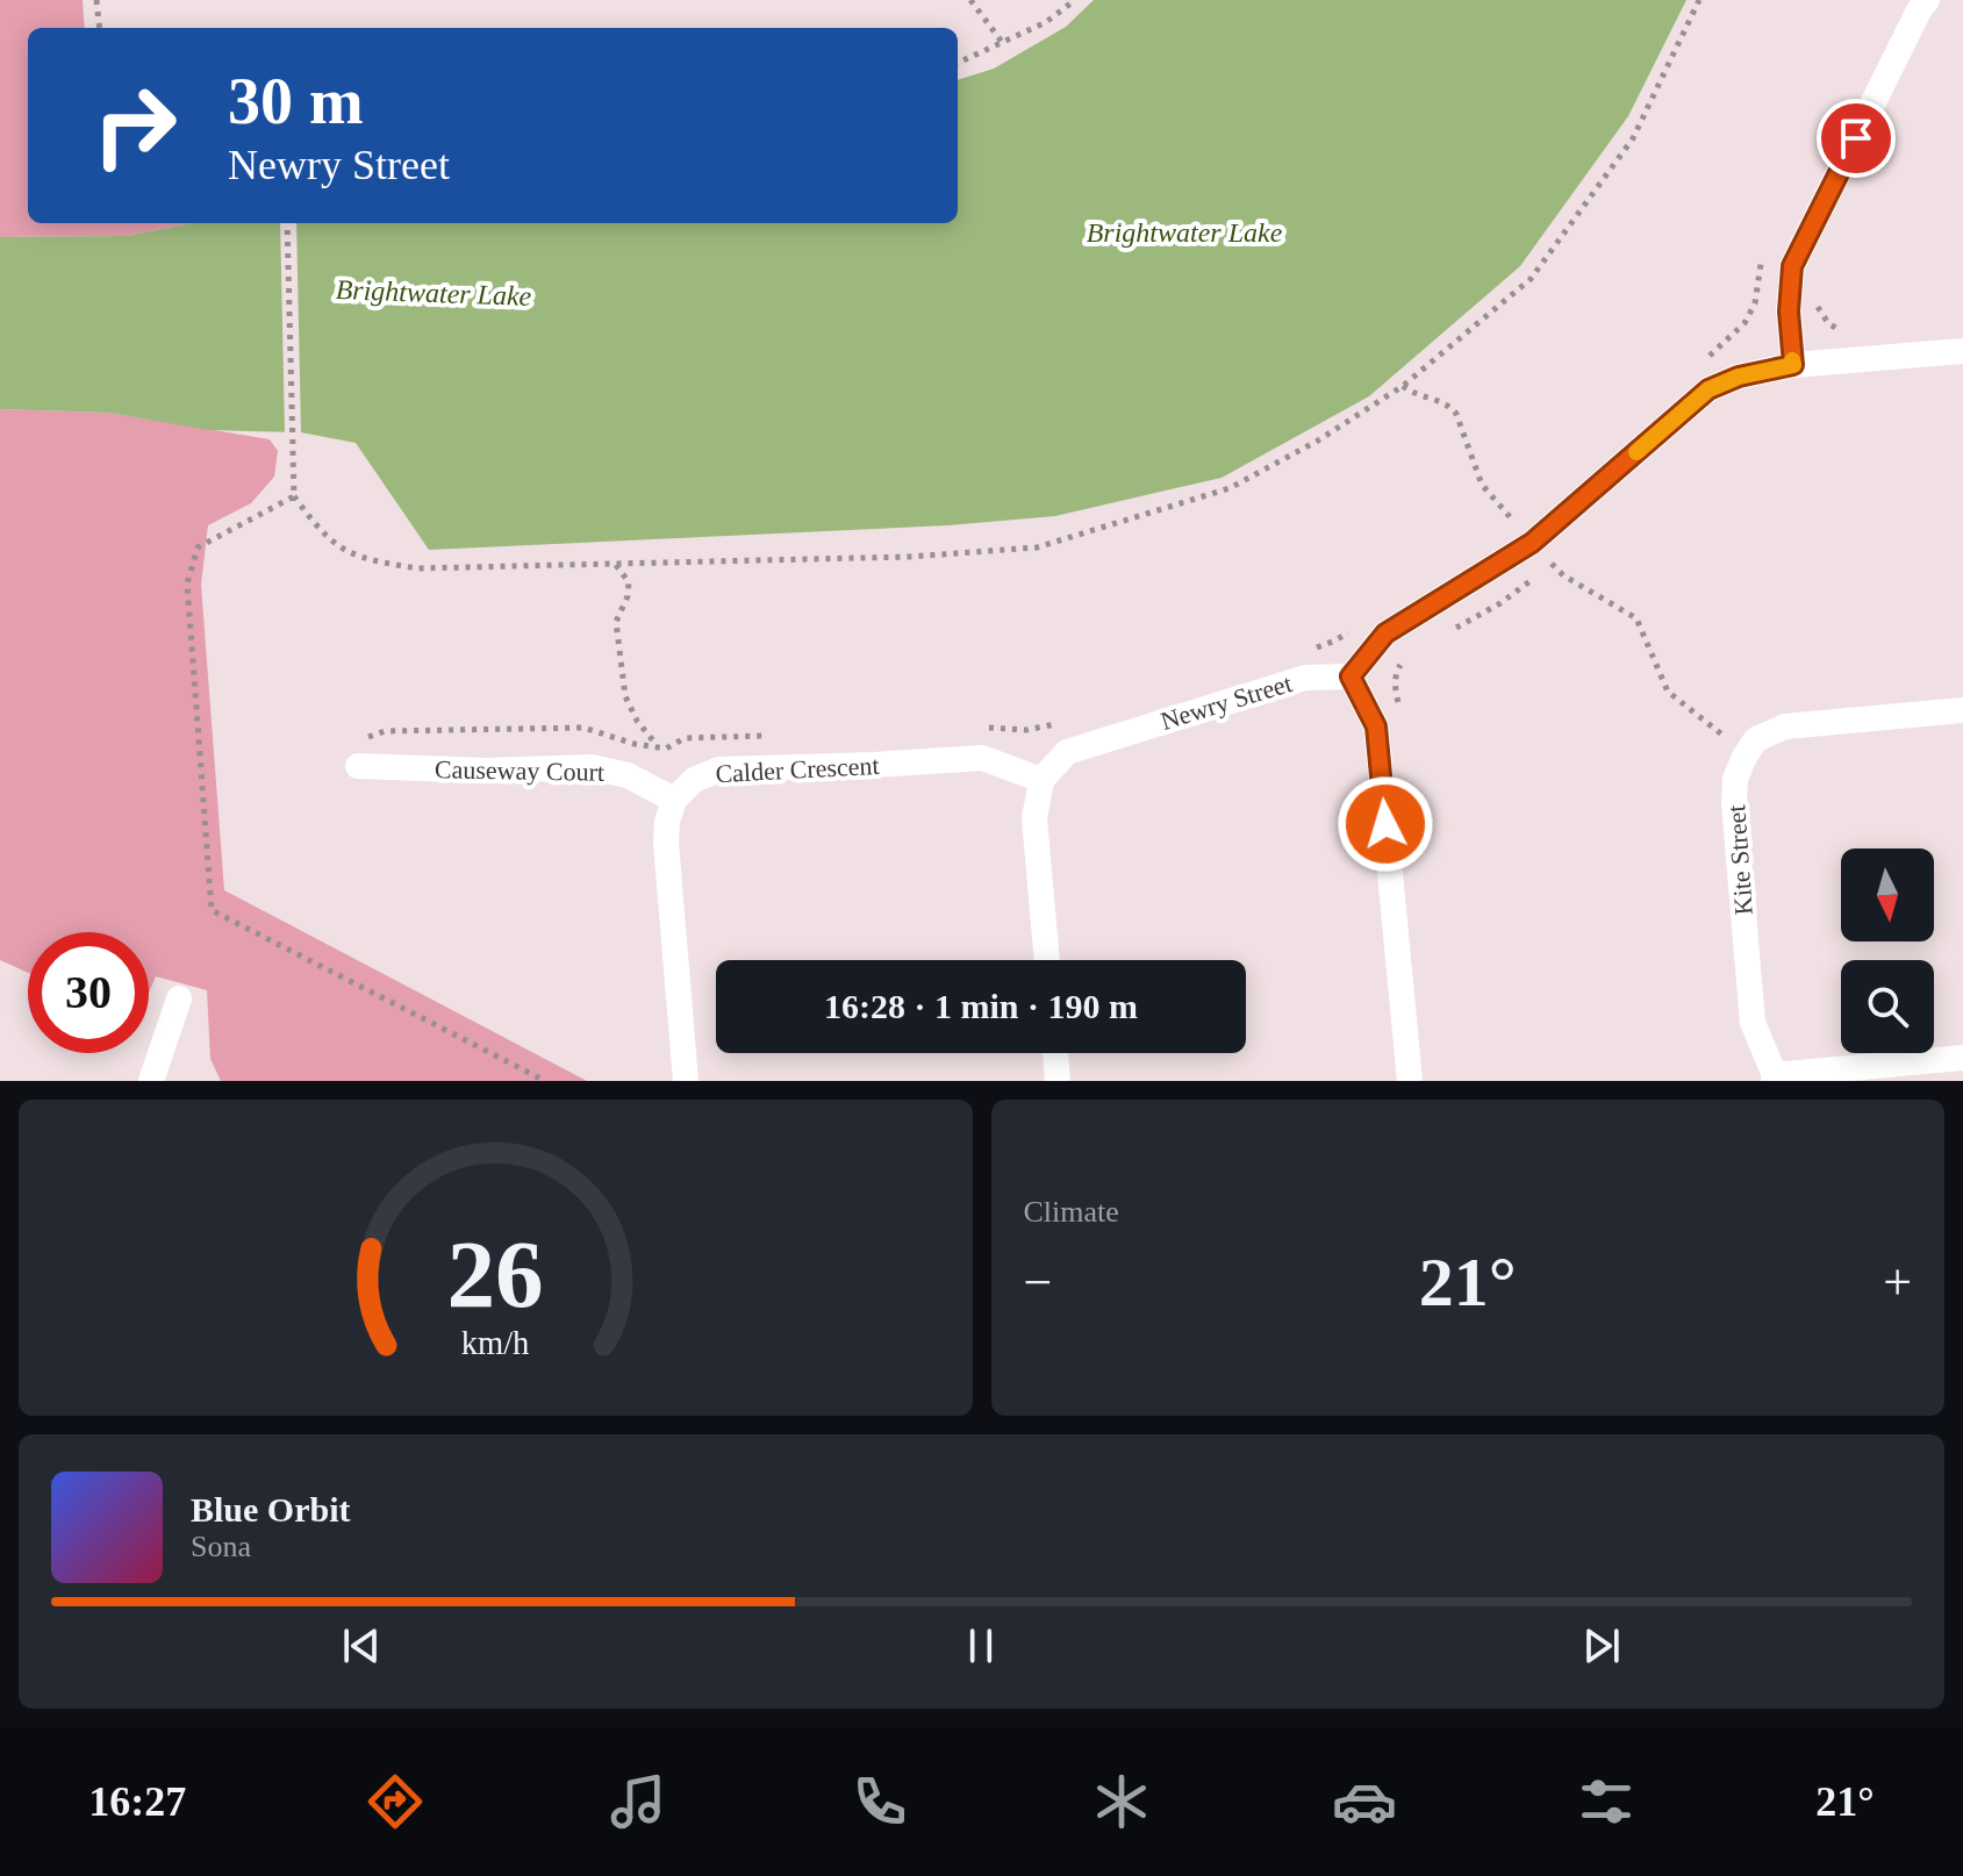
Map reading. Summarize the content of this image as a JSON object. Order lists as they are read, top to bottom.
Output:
{
  "streets": {
    "street": [
      "Newry Street",
      "Calder Crescent",
      "Causeway Court",
      "Kite Street"
    ]
  },
  "crossings": [
    ["Newry Street", "Calder Crescent"],
    ["Calder Crescent", "Causeway Court"]
  ],
  "water": ["Brightwater Lake"],
  "north": "bottom",
  "page": {
    "turn": ["30 m", "Newry Street"],
    "limit": "30",
    "trip": "16:28 · 1 min · 190 m",
    "tile": "Climate",
    "heat": ["−", "21°", "+"],
    "song": ["Blue Orbit", "Sona"],
    "tabs": ["16:27", "21°"],
    "gauge": ["26", "km/h"]
  }
}
